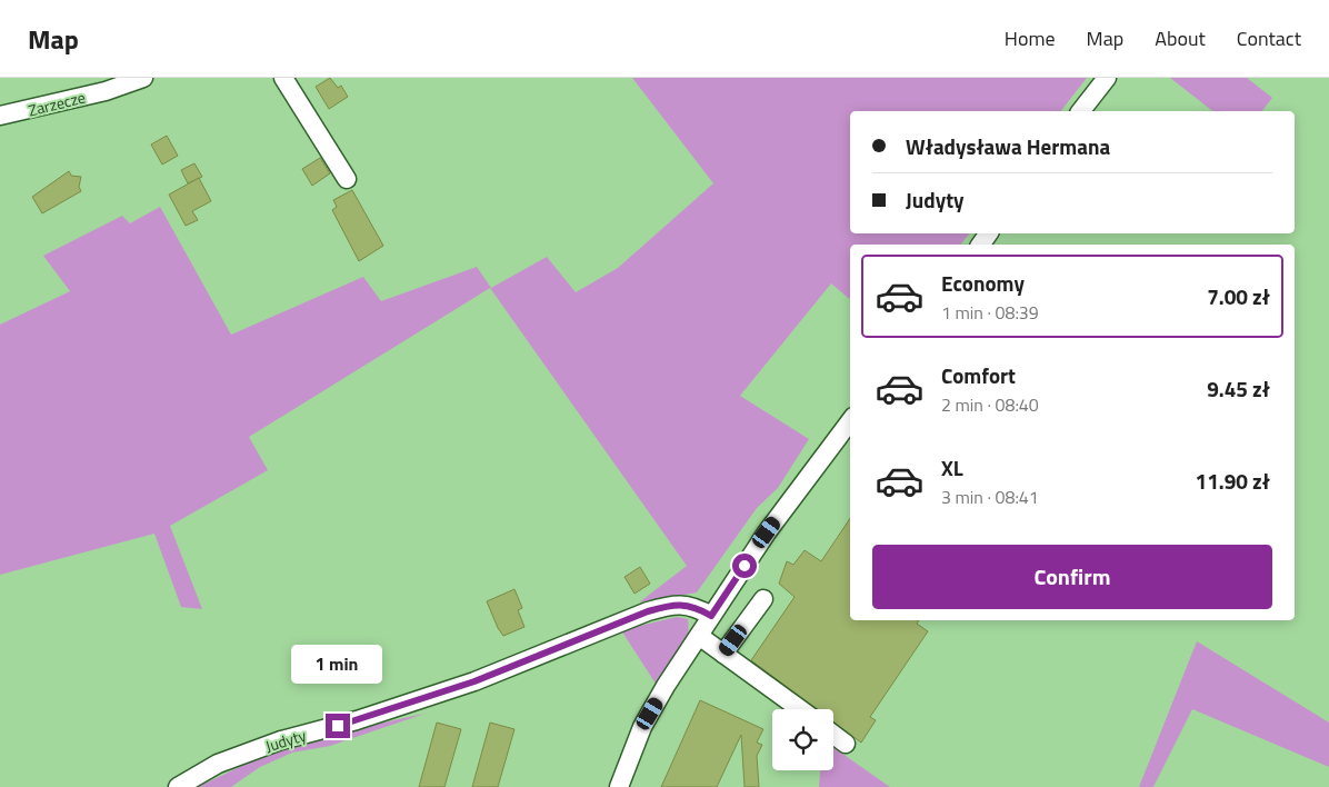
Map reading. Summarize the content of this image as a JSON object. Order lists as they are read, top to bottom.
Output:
{
  "streets": {
    "street": ["Zarzecze", "Judyty"]
  },
  "page": {
    "header": "Map",
    "nav": [
      "Home",
      "Map",
      "About",
      "Contact"
    ],
    "banner": ["Władysława Hermana", "Judyty"],
    "list": [
      {
        "name": "Economy",
        "note": "1 min · 08:39",
        "value": "7.00 zł"
      },
      {
        "name": "Comfort",
        "note": "2 min · 08:40",
        "value": "9.45 zł"
      },
      {
        "name": "XL",
        "note": "3 min · 08:41",
        "value": "11.90 zł"
      }
    ],
    "buttons": "Confirm",
    "bubble": "1 min"
  }
}
